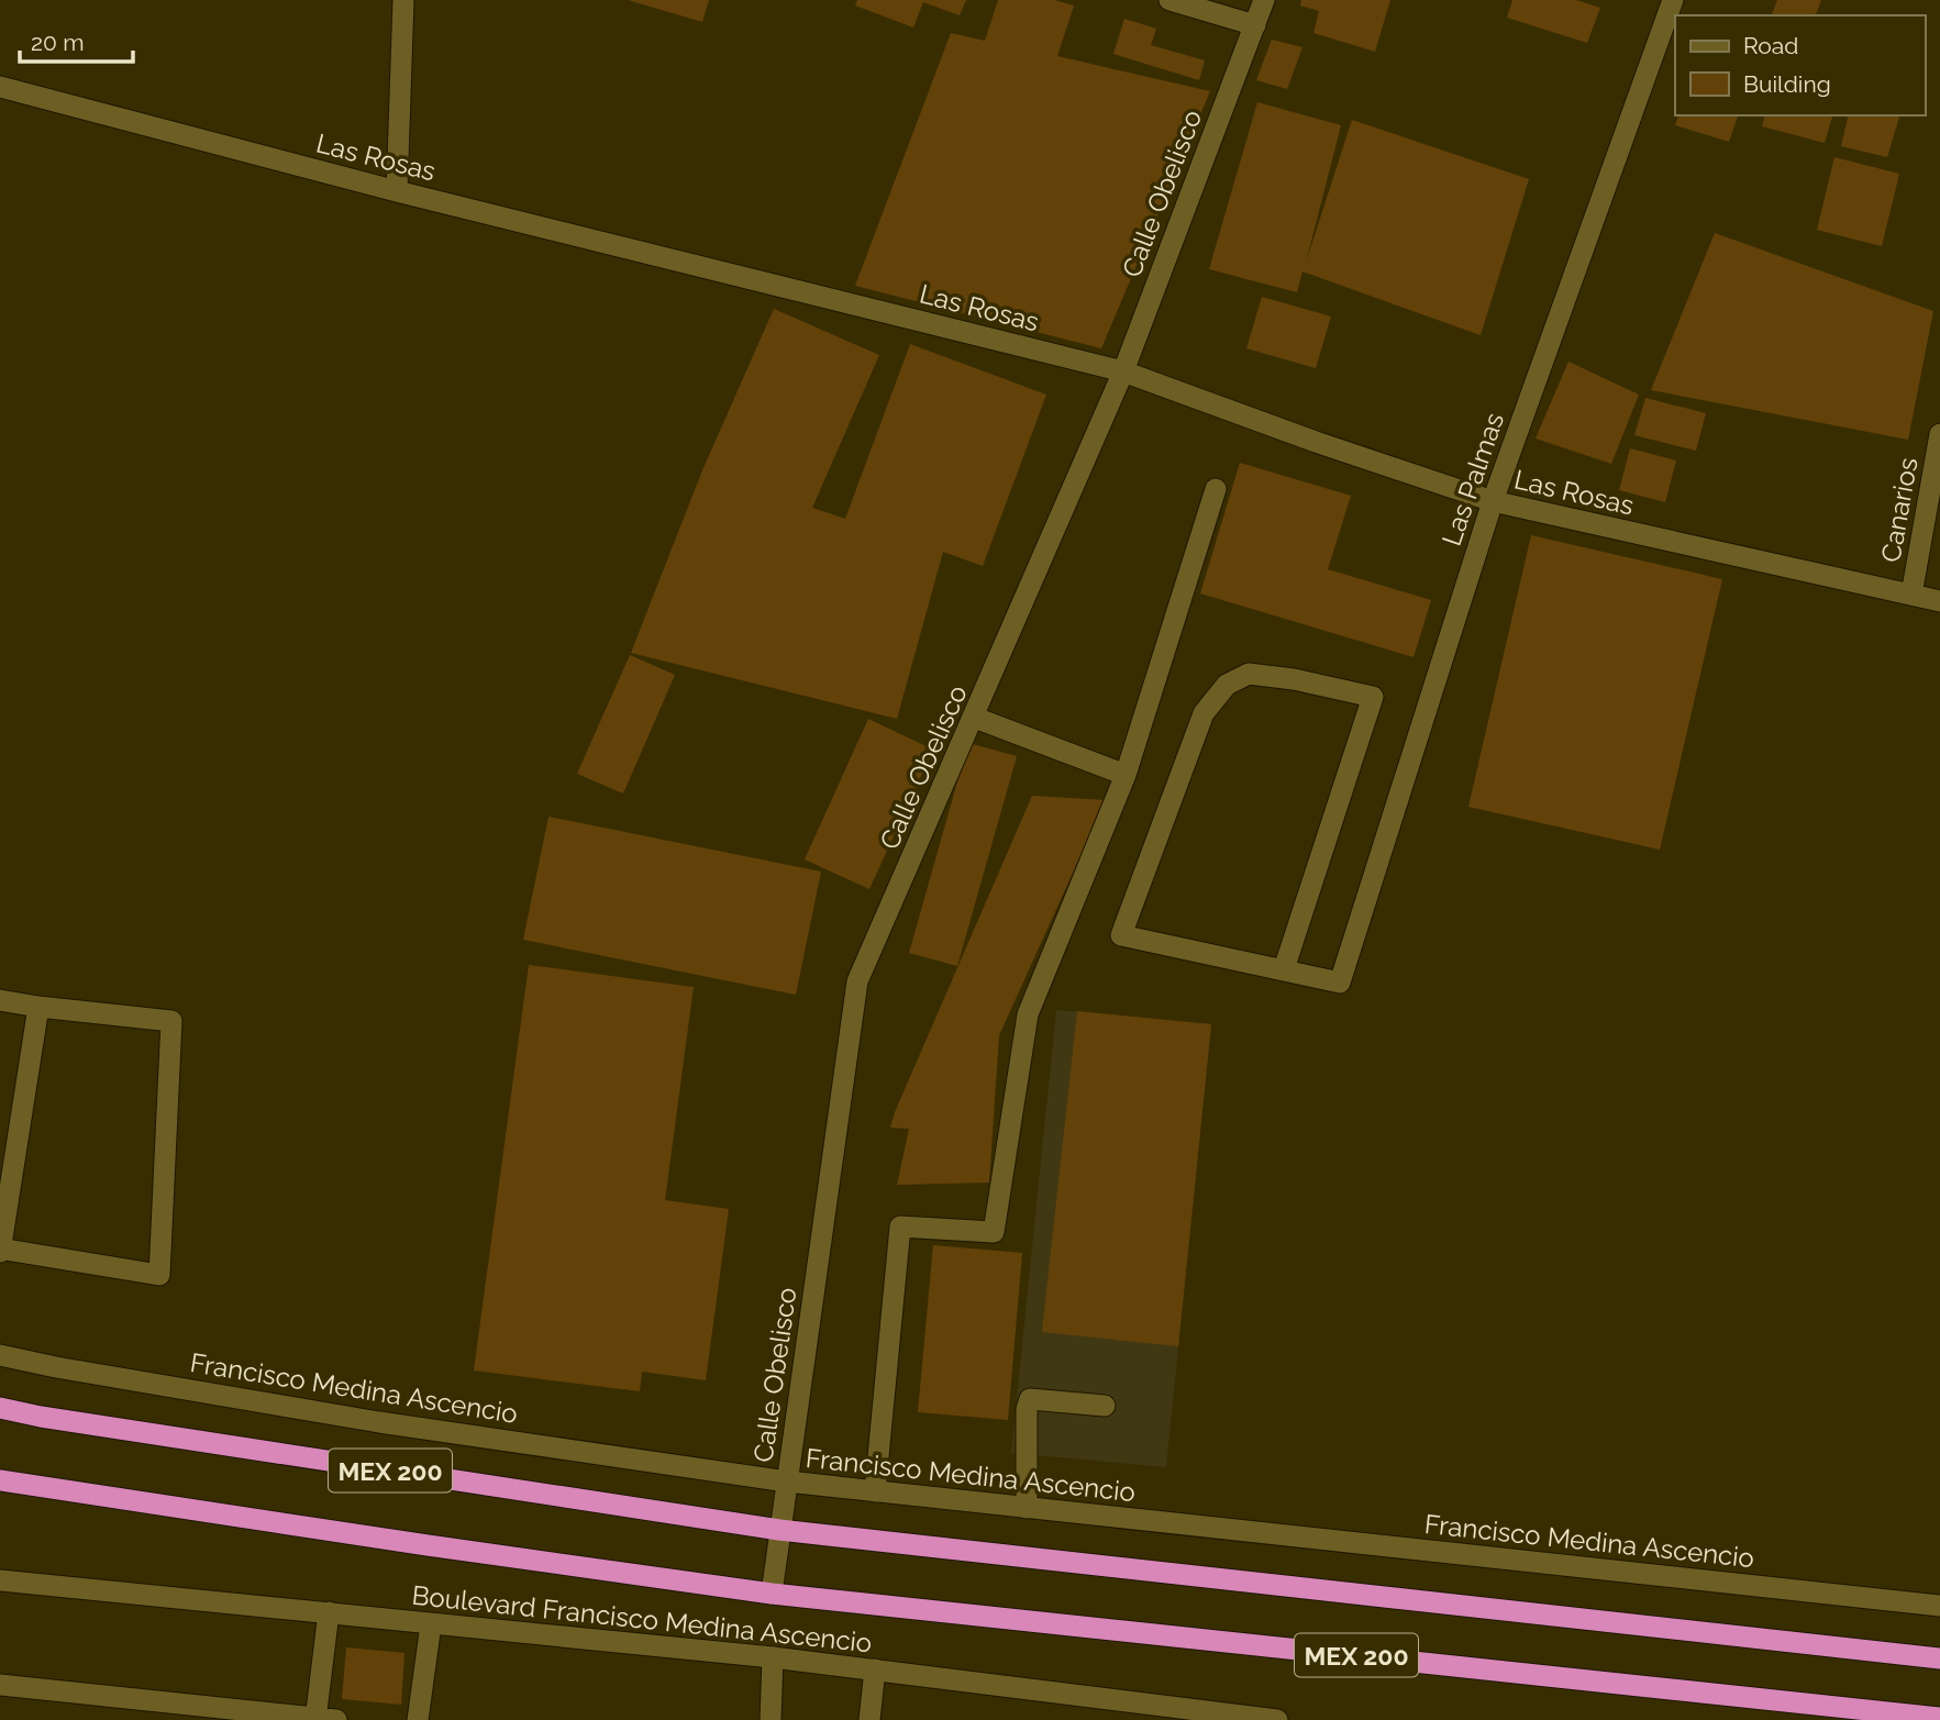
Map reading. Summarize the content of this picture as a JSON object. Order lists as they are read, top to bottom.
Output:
{
  "streets": {
    "highway": ["MEX 200"],
    "street": [
      "Las Rosas",
      "Calle Obelisco",
      "Las Palmas",
      "Canarios",
      "Francisco Medina Ascencio",
      "Boulevard Francisco Medina Ascencio"
    ]
  },
  "crossings": [
    ["Las Rosas", "Calle Obelisco"],
    ["Las Rosas", "Las Palmas"],
    ["Las Rosas", "Canarios"],
    ["Calle Obelisco", "Francisco Medina Ascencio"],
    ["Calle Obelisco", "MEX 200"]
  ],
  "legend": ["Road", "Building"],
  "scale_bar": "20 m"
}
